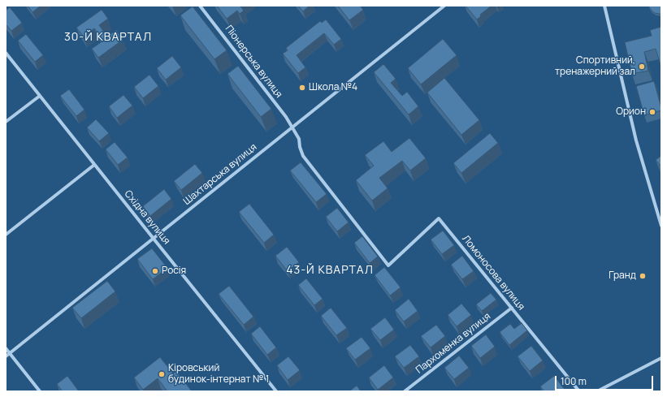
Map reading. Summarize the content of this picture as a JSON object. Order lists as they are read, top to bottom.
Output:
{
  "streets": {
    "street": [
      "Піонерська вулиця",
      "Шахтарська вулиця",
      "Східна вулиця",
      "Ломоносова вулиця",
      "Пархоменка вулиця"
    ]
  },
  "crossings": [
    ["Піонерська вулиця", "Шахтарська вулиця"],
    ["Піонерська вулиця", "Ломоносова вулиця"],
    ["Шахтарська вулиця", "Східна вулиця"],
    ["Ломоносова вулиця", "Пархоменка вулиця"]
  ],
  "districts": ["30-Й КВАРТАЛ", "43-Й КВАРТАЛ"],
  "places": [
    "Спортивний, тренажерний зал",
    "Школа №4",
    "Орион",
    "Росія",
    "Гранд",
    "Кіровський будинок-інтернат № 1"
  ],
  "scale_bar": "100 m"
}
